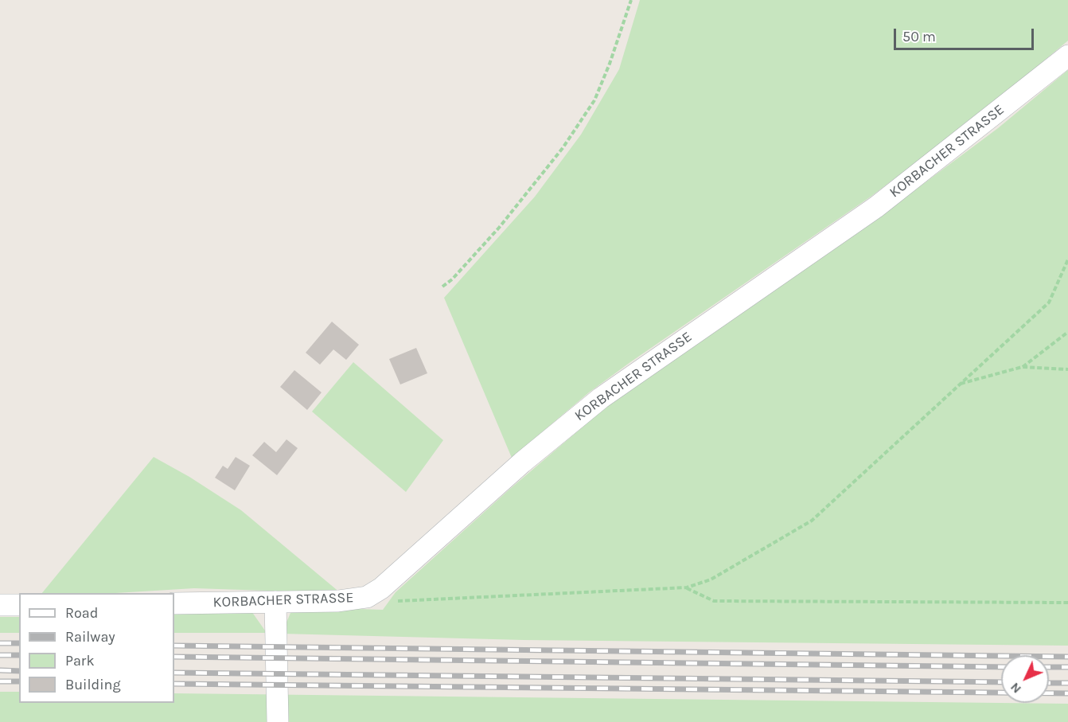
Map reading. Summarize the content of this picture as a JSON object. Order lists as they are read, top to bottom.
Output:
{
  "streets": {
    "street": ["KORBACHER STRASSE"]
  },
  "legend": [
    "Road",
    "Railway",
    "Park",
    "Building"
  ],
  "scale_bar": "50 m",
  "north": "bottom left"
}
